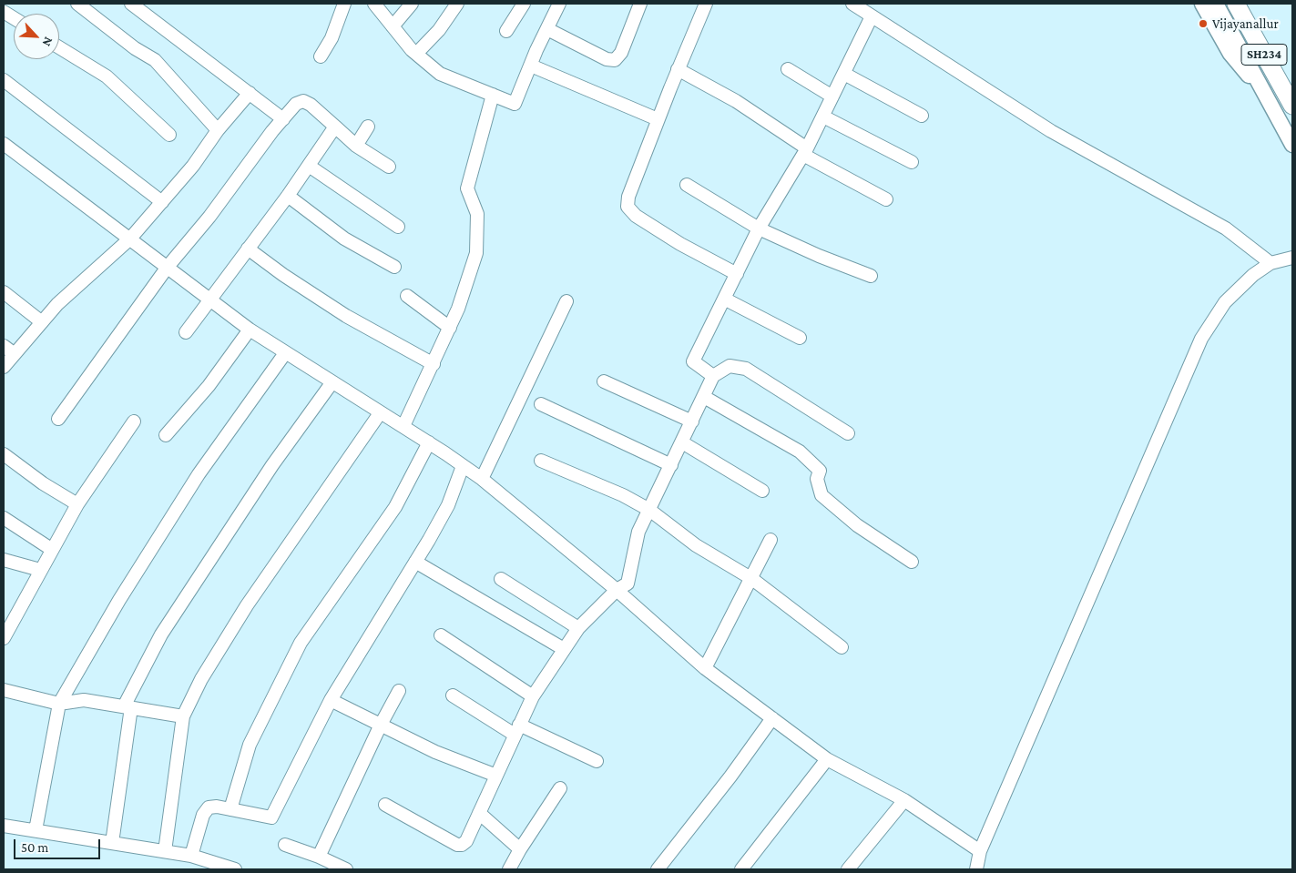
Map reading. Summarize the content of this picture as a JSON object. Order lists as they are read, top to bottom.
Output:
{
  "streets": {
    "highway": ["SH234"]
  },
  "places": ["Vijayanallur"],
  "scale_bar": "50 m",
  "north": "bottom right"
}
